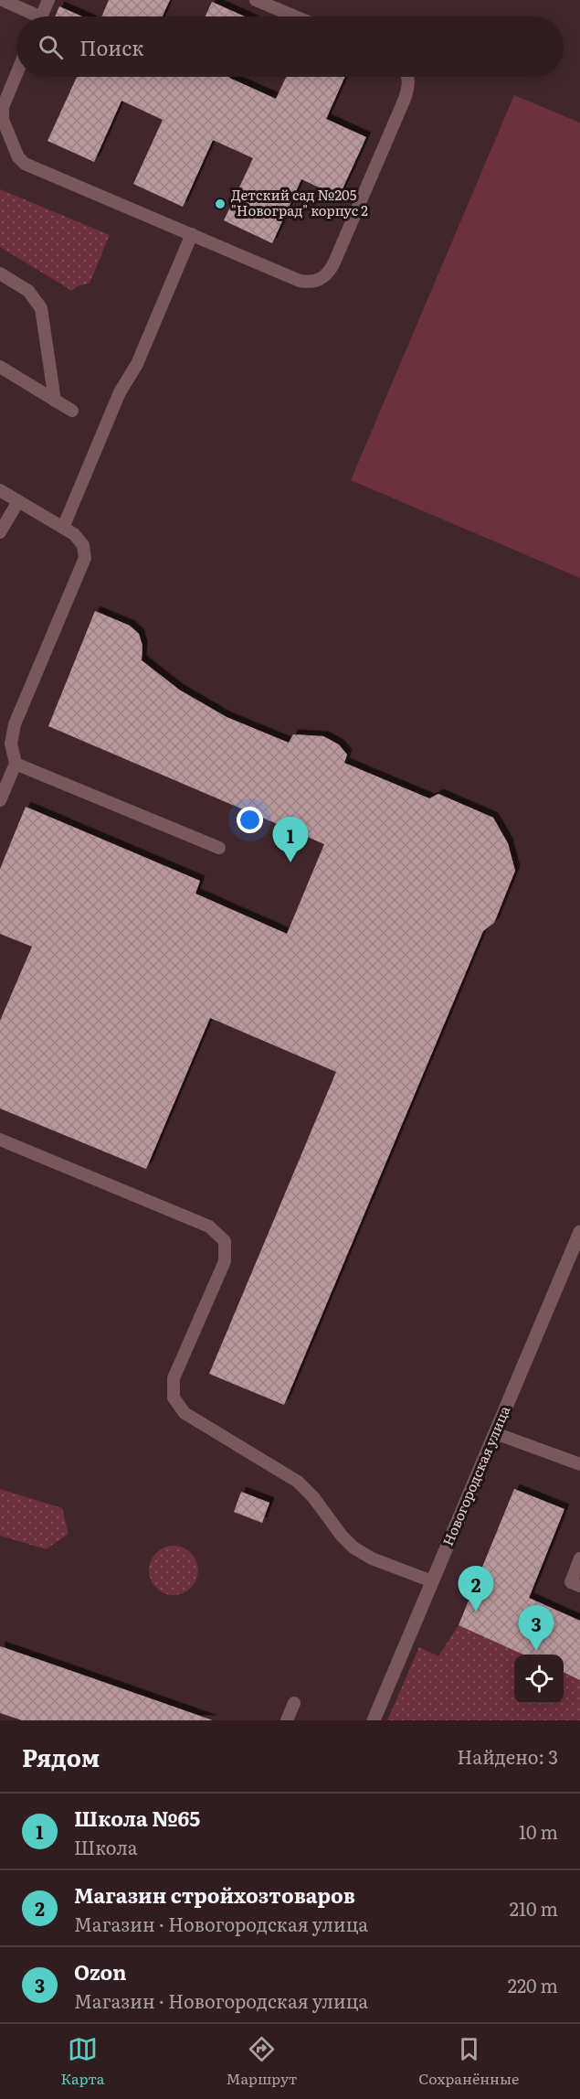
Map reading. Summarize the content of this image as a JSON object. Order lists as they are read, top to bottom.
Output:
{
  "streets": {
    "street": ["Новогородская улица"]
  },
  "places": ["Детский сад №205 \"Новоград\" корпус 2"],
  "page": {
    "search": "Поиск",
    "pins": ["1", "2", "3"],
    "heading": ["Рядом", "Найдено: 3"],
    "list": [
      {
        "mark": "1",
        "name": "Школа №65",
        "note": "Школа",
        "value": "10 m"
      },
      {
        "mark": "2",
        "name": "Магазин стройхозтоваров",
        "note": "Магазин · Новогородская улица",
        "value": "210 m"
      },
      {
        "mark": "3",
        "name": "Ozon",
        "note": "Магазин · Новогородская улица",
        "value": "220 m"
      }
    ],
    "nav": ["Карта", "Маршрут", "Сохранённые"]
  }
}
